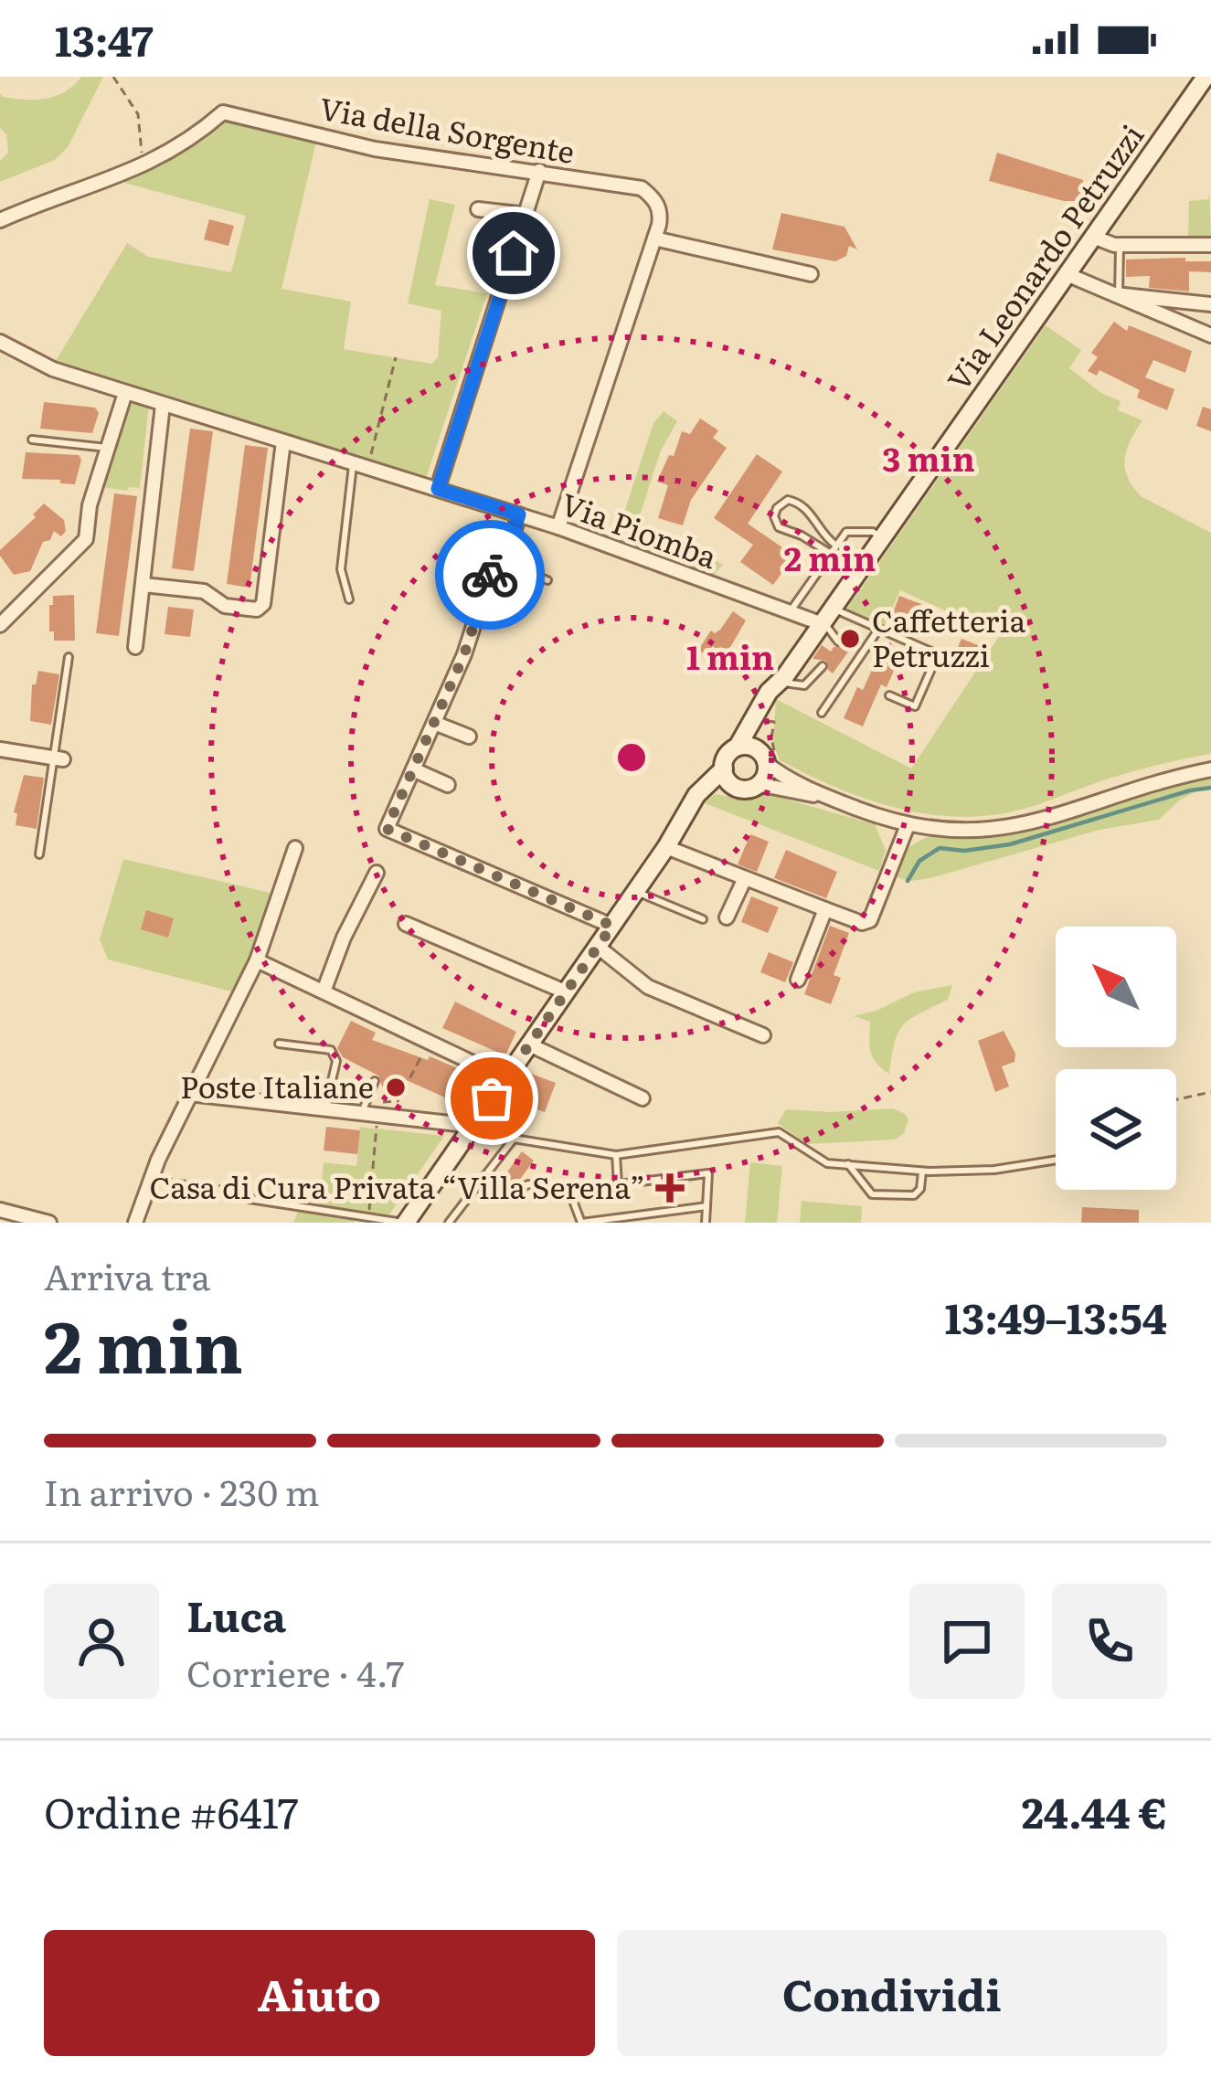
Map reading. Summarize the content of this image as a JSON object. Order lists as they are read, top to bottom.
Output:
{
  "streets": {
    "main road": ["Via Leonardo Petruzzi"],
    "street": ["Via della Sorgente", "Via Piomba"]
  },
  "crossings": [
    ["Via Leonardo Petruzzi", "Via Piomba"]
  ],
  "places": {
    "other": ["Caffetteria Petruzzi", "Poste Italiane"],
    "health": ["Casa di Cura Privata “Villa Serena”"]
  },
  "north": "top left",
  "page": {
    "status": "13:47",
    "heading": ["2 min", "Arriva tra", "13:49–13:54"],
    "panel": [
      "Luca",
      "Corriere · 4.7",
      "Ordine #6417",
      "24.44 €"
    ],
    "bar": "In arrivo · 230 m",
    "buttons": ["Aiuto", "Condividi"]
  },
  "rings": ["3 min", "2 min", "1 min"]
}
